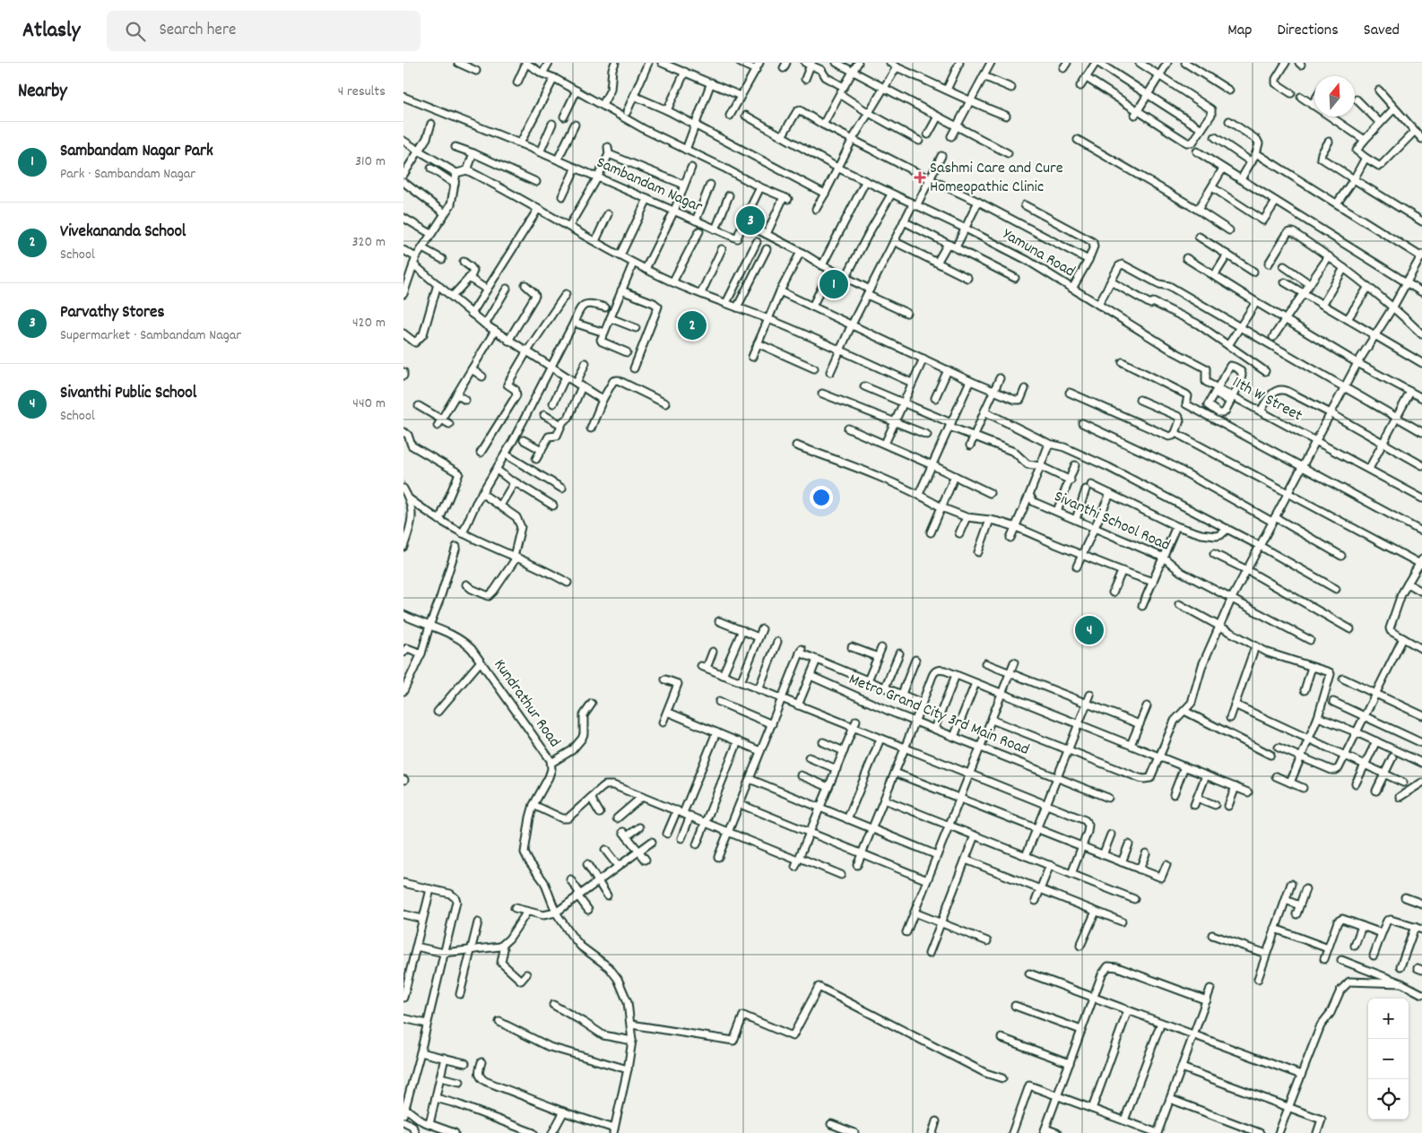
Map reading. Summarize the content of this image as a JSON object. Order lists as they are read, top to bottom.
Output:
{
  "streets": {
    "street": [
      "Sambandam Nagar",
      "Yamuna Road",
      "11th W Street",
      "Sivanthi School Road",
      "Kundrathur Road",
      "Metro Grand City 3rd Main Road"
    ]
  },
  "crossings": [
    ["Yamuna Road", "11th W Street"]
  ],
  "places": {
    "health": ["Sashmi Care and Cure Homeopathic Clinic"]
  },
  "north": "top",
  "page": {
    "header": "Atlasly",
    "search": "Search here",
    "nav": ["Map", "Directions", "Saved"],
    "heading": ["Nearby", "4 results"],
    "list": [
      {
        "mark": "1",
        "name": "Sambandam Nagar Park",
        "note": "Park · Sambandam Nagar",
        "value": "310 m"
      },
      {
        "mark": "2",
        "name": "Vivekananda School",
        "note": "School",
        "value": "320 m"
      },
      {
        "mark": "3",
        "name": "Parvathy Stores",
        "note": "Supermarket · Sambandam Nagar",
        "value": "420 m"
      },
      {
        "mark": "4",
        "name": "Sivanthi Public School",
        "note": "School",
        "value": "440 m"
      }
    ],
    "pins": [
      "3",
      "1",
      "2",
      "4"
    ],
    "map_buttons": ["+", "−"]
  }
}
